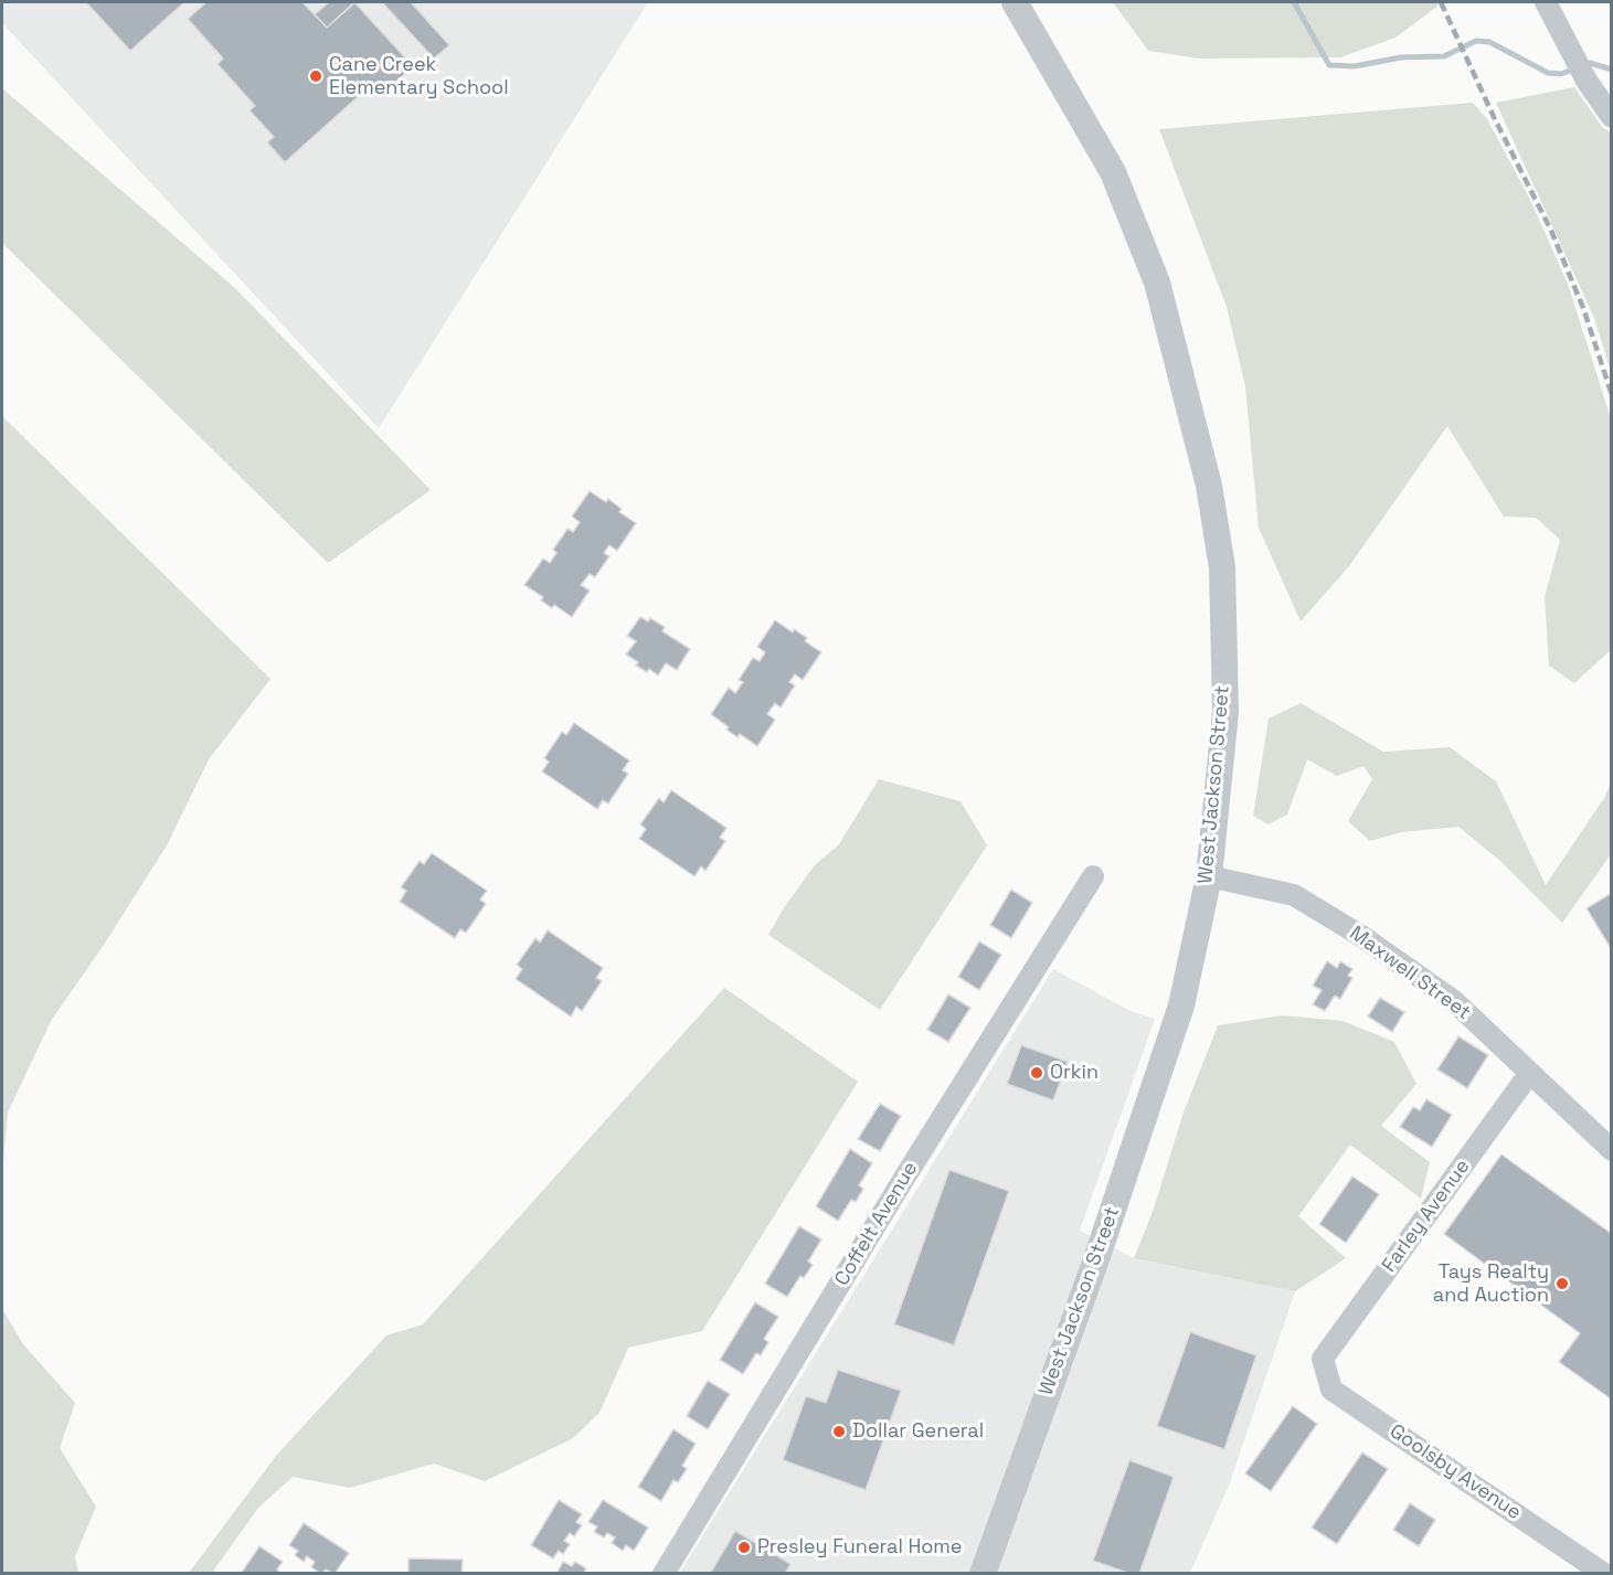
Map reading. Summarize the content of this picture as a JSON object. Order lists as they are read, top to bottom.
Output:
{
  "streets": {
    "street": [
      "West Jackson Street",
      "Maxwell Street",
      "Farley Avenue",
      "Coffelt Avenue",
      "Goolsby Avenue"
    ]
  },
  "crossings": [
    ["West Jackson Street", "Maxwell Street"],
    ["Maxwell Street", "Farley Avenue"],
    ["Farley Avenue", "Goolsby Avenue"]
  ],
  "places": [
    "Cane Creek Elementary School",
    "Orkin",
    "Tays Realty and Auction",
    "Dollar General",
    "Presley Funeral Home"
  ]
}
